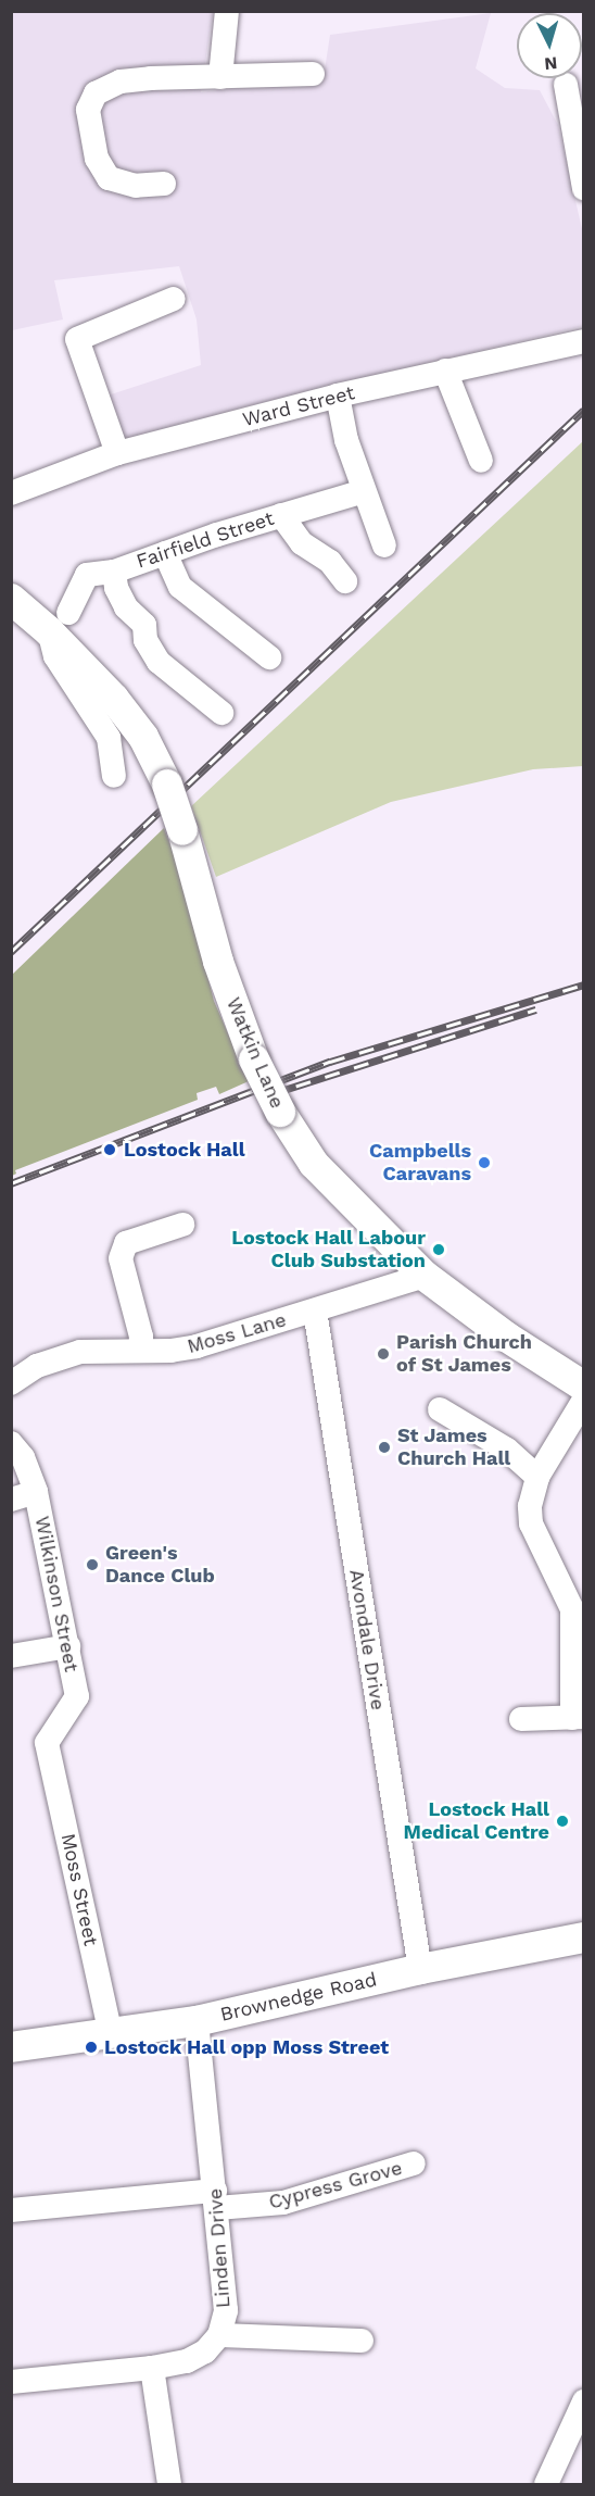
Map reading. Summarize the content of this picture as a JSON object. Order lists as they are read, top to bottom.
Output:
{
  "streets": {
    "main road": ["Watkin Lane", "Brownedge Road"],
    "street": [
      "Ward Street",
      "Fairfield Street",
      "Moss Lane",
      "Wilkinson Street",
      "Avondale Drive",
      "Moss Street",
      "Cypress Grove",
      "Linden Drive"
    ]
  },
  "crossings": [
    ["Fairfield Street", "Watkin Lane"],
    ["Watkin Lane", "Moss Lane"],
    ["Moss Lane", "Avondale Drive"],
    ["Wilkinson Street", "Moss Street"],
    ["Avondale Drive", "Brownedge Road"],
    ["Moss Street", "Brownedge Road"],
    ["Brownedge Road", "Linden Drive"],
    ["Cypress Grove", "Linden Drive"]
  ],
  "places": [
    "Lostock Hall",
    "Campbells Caravans",
    "Lostock Hall Labour Club Substation",
    "Parish Church of St James",
    "St James Church Hall",
    "Green's Dance Club",
    "Lostock Hall Medical Centre",
    "Lostock Hall opp Moss Street"
  ],
  "north": "bottom"
}
